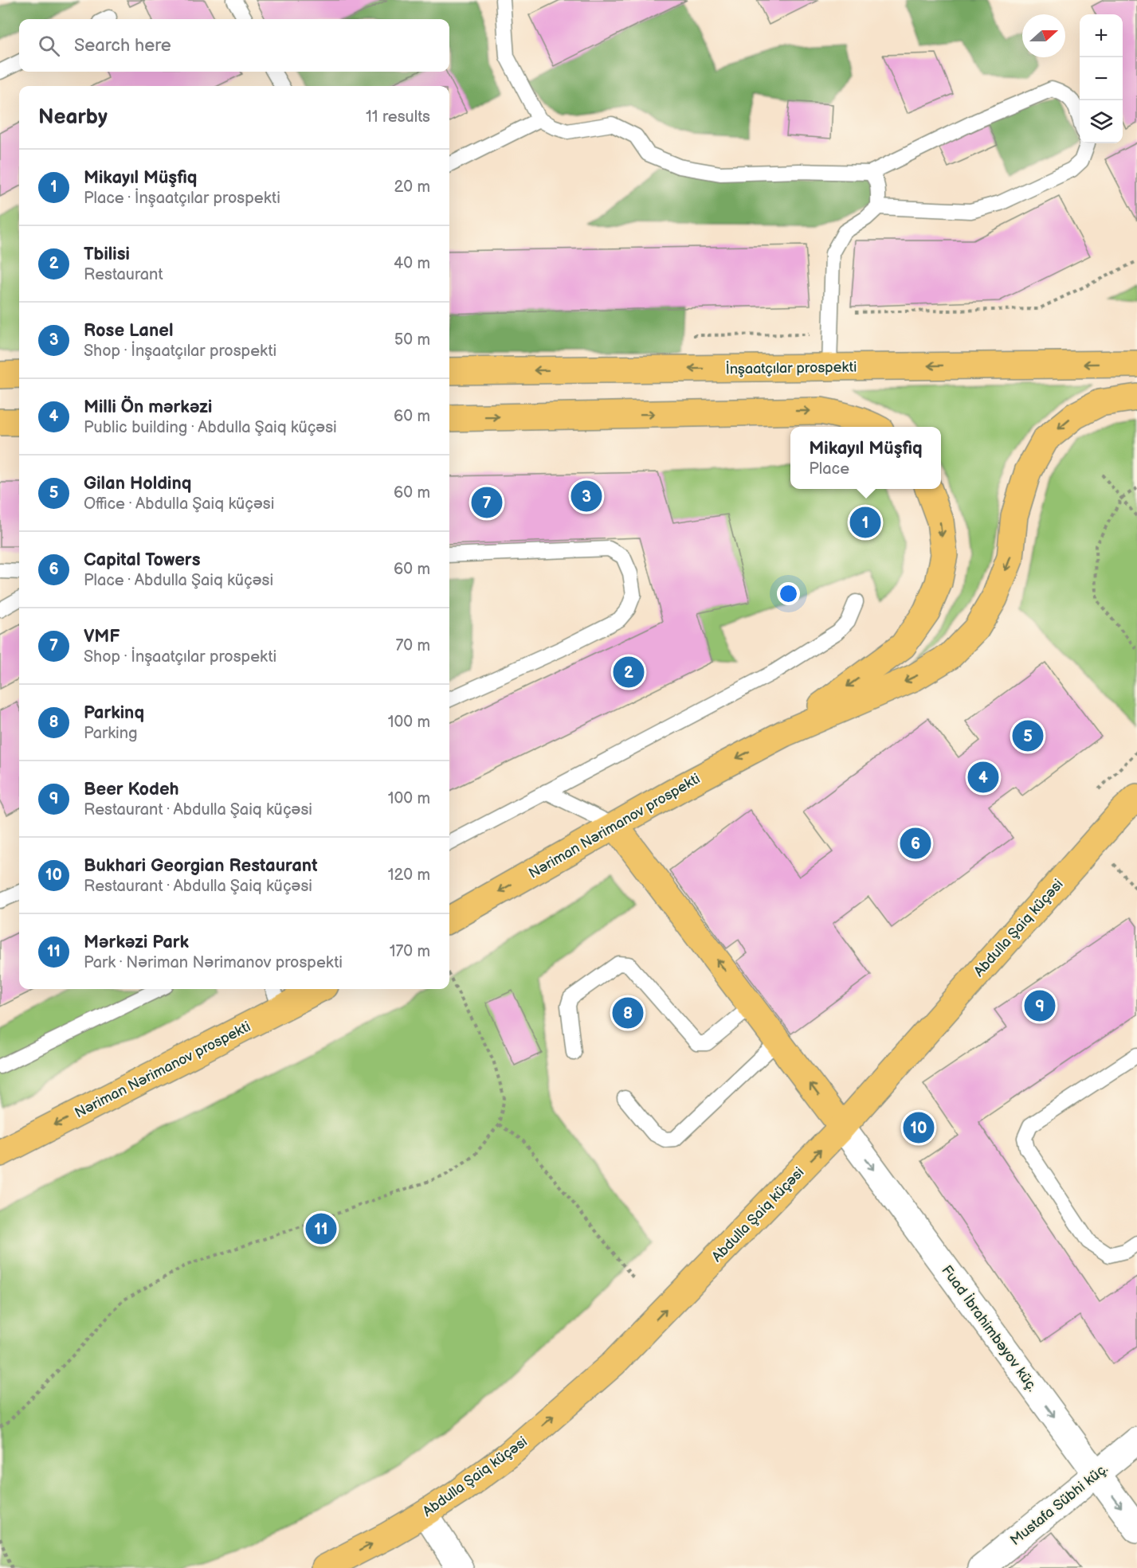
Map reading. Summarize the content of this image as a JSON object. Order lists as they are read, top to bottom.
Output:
{
  "streets": {
    "main road": ["İnşaatçılar prospekti", "Nəriman Nərimanov prospekti", "Abdulla Şaiq küçəsi"],
    "street": ["Fuad İbrahimbəyov küç.", "Mustafa Sübhi küç."]
  },
  "crossings": [
    ["Abdulla Şaiq küçəsi", "Fuad İbrahimbəyov küç."],
    ["Fuad İbrahimbəyov küç.", "Mustafa Sübhi küç."]
  ],
  "one_way": ["Nəriman Nərimanov prospekti", "Abdulla Şaiq küçəsi", "Fuad İbrahimbəyov küç."],
  "north": "right",
  "page": {
    "map_buttons": ["+", "−"],
    "search": "Search here",
    "heading": ["Nearby", "11 results"],
    "list": [
      {
        "mark": "1",
        "name": "Mikayıl Müşfiq",
        "note": "Place · İnşaatçılar prospekti",
        "value": "20 m"
      },
      {
        "mark": "2",
        "name": "Tbilisi",
        "note": "Restaurant",
        "value": "40 m"
      },
      {
        "mark": "3",
        "name": "Rose Lanel",
        "note": "Shop · İnşaatçılar prospekti",
        "value": "50 m"
      },
      {
        "mark": "4",
        "name": "Milli Ön mərkəzi",
        "note": "Public building · Abdulla Şaiq küçəsi",
        "value": "60 m"
      },
      {
        "mark": "5",
        "name": "Gilan Holdinq",
        "note": "Office · Abdulla Şaiq küçəsi",
        "value": "60 m"
      },
      {
        "mark": "6",
        "name": "Capital Towers",
        "note": "Place · Abdulla Şaiq küçəsi",
        "value": "60 m"
      },
      {
        "mark": "7",
        "name": "VMF",
        "note": "Shop · İnşaatçılar prospekti",
        "value": "70 m"
      },
      {
        "mark": "8",
        "name": "Parkinq",
        "note": "Parking",
        "value": "100 m"
      },
      {
        "mark": "9",
        "name": "Beer Kodeh",
        "note": "Restaurant · Abdulla Şaiq küçəsi",
        "value": "100 m"
      },
      {
        "mark": "10",
        "name": "Bukhari Georgian Restaurant",
        "note": "Restaurant · Abdulla Şaiq küçəsi",
        "value": "120 m"
      },
      {
        "mark": "11",
        "name": "Mərkəzi Park",
        "note": "Park · Nəriman Nərimanov prospekti",
        "value": "170 m"
      }
    ],
    "popup": ["Mikayıl Müşfiq", "Place"],
    "pins": [
      "3",
      "7",
      "1",
      "2",
      "5",
      "4",
      "6",
      "9",
      "8",
      "10",
      "11"
    ]
  }
}
